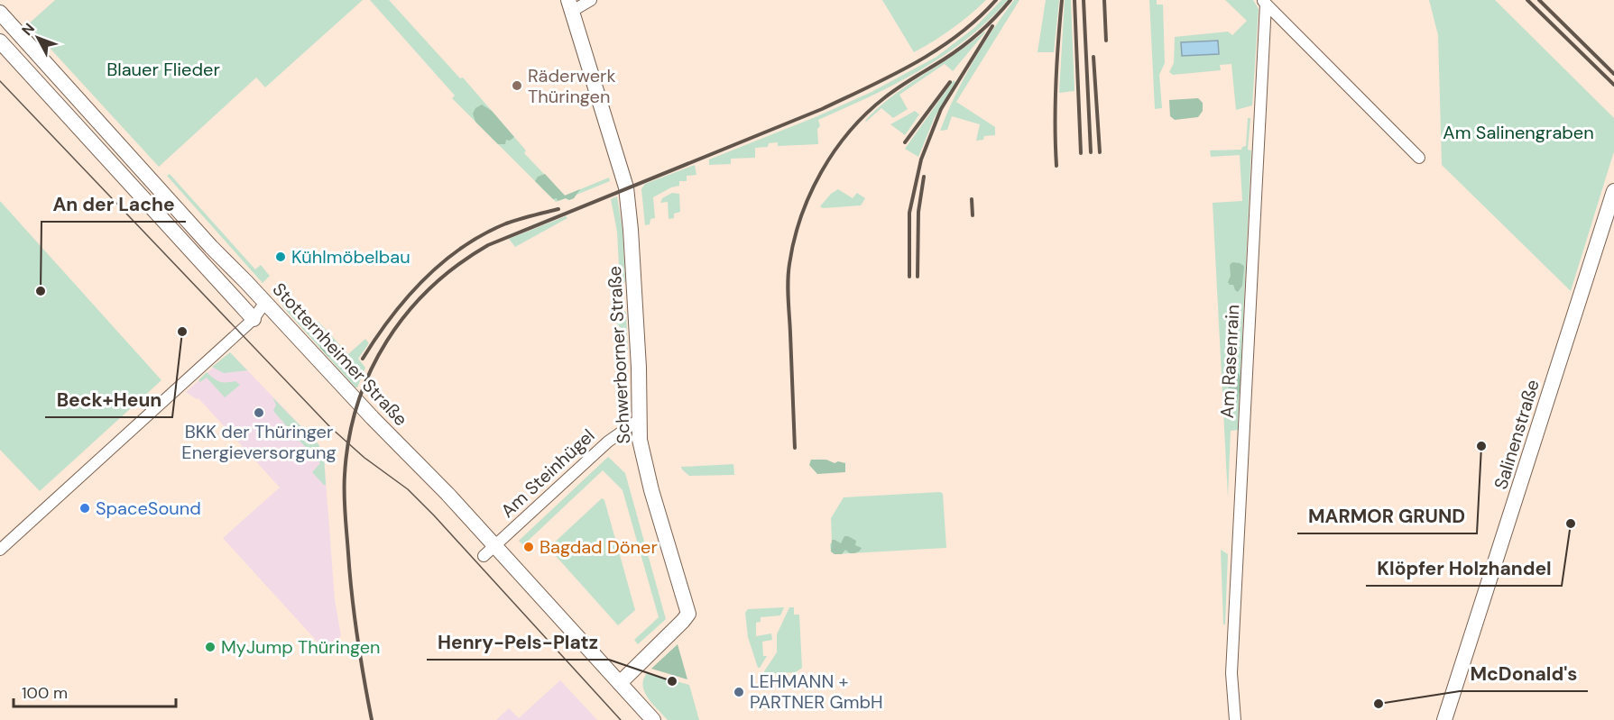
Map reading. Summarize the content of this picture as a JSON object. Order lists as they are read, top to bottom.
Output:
{
  "streets": {
    "main road": ["Stotternheimer Straße", "Schwerborner Straße", "Salinenstraße"],
    "street": ["Am Rasenrain", "Am Steinhügel"]
  },
  "crossings": [
    ["Stotternheimer Straße", "Schwerborner Straße"],
    ["Stotternheimer Straße", "Am Steinhügel"],
    ["Schwerborner Straße", "Am Steinhügel"]
  ],
  "parks": ["Blauer Flieder", "Am Salinengraben"],
  "places": [
    "Räderwerk Thüringen",
    "Kühlmöbelbau",
    "An der Lache",
    "Beck+Heun",
    "BKK der Thüringer Energieversorgung",
    "MARMOR GRUND",
    "SpaceSound",
    "Klöpfer Holzhandel",
    "Bagdad Döner",
    "MyJump Thüringen",
    "Henry-Pels-Platz",
    "LEHMANN + PARTNER GmbH",
    "McDonald's"
  ],
  "scale_bar": "100 m",
  "north": "top left"
}
